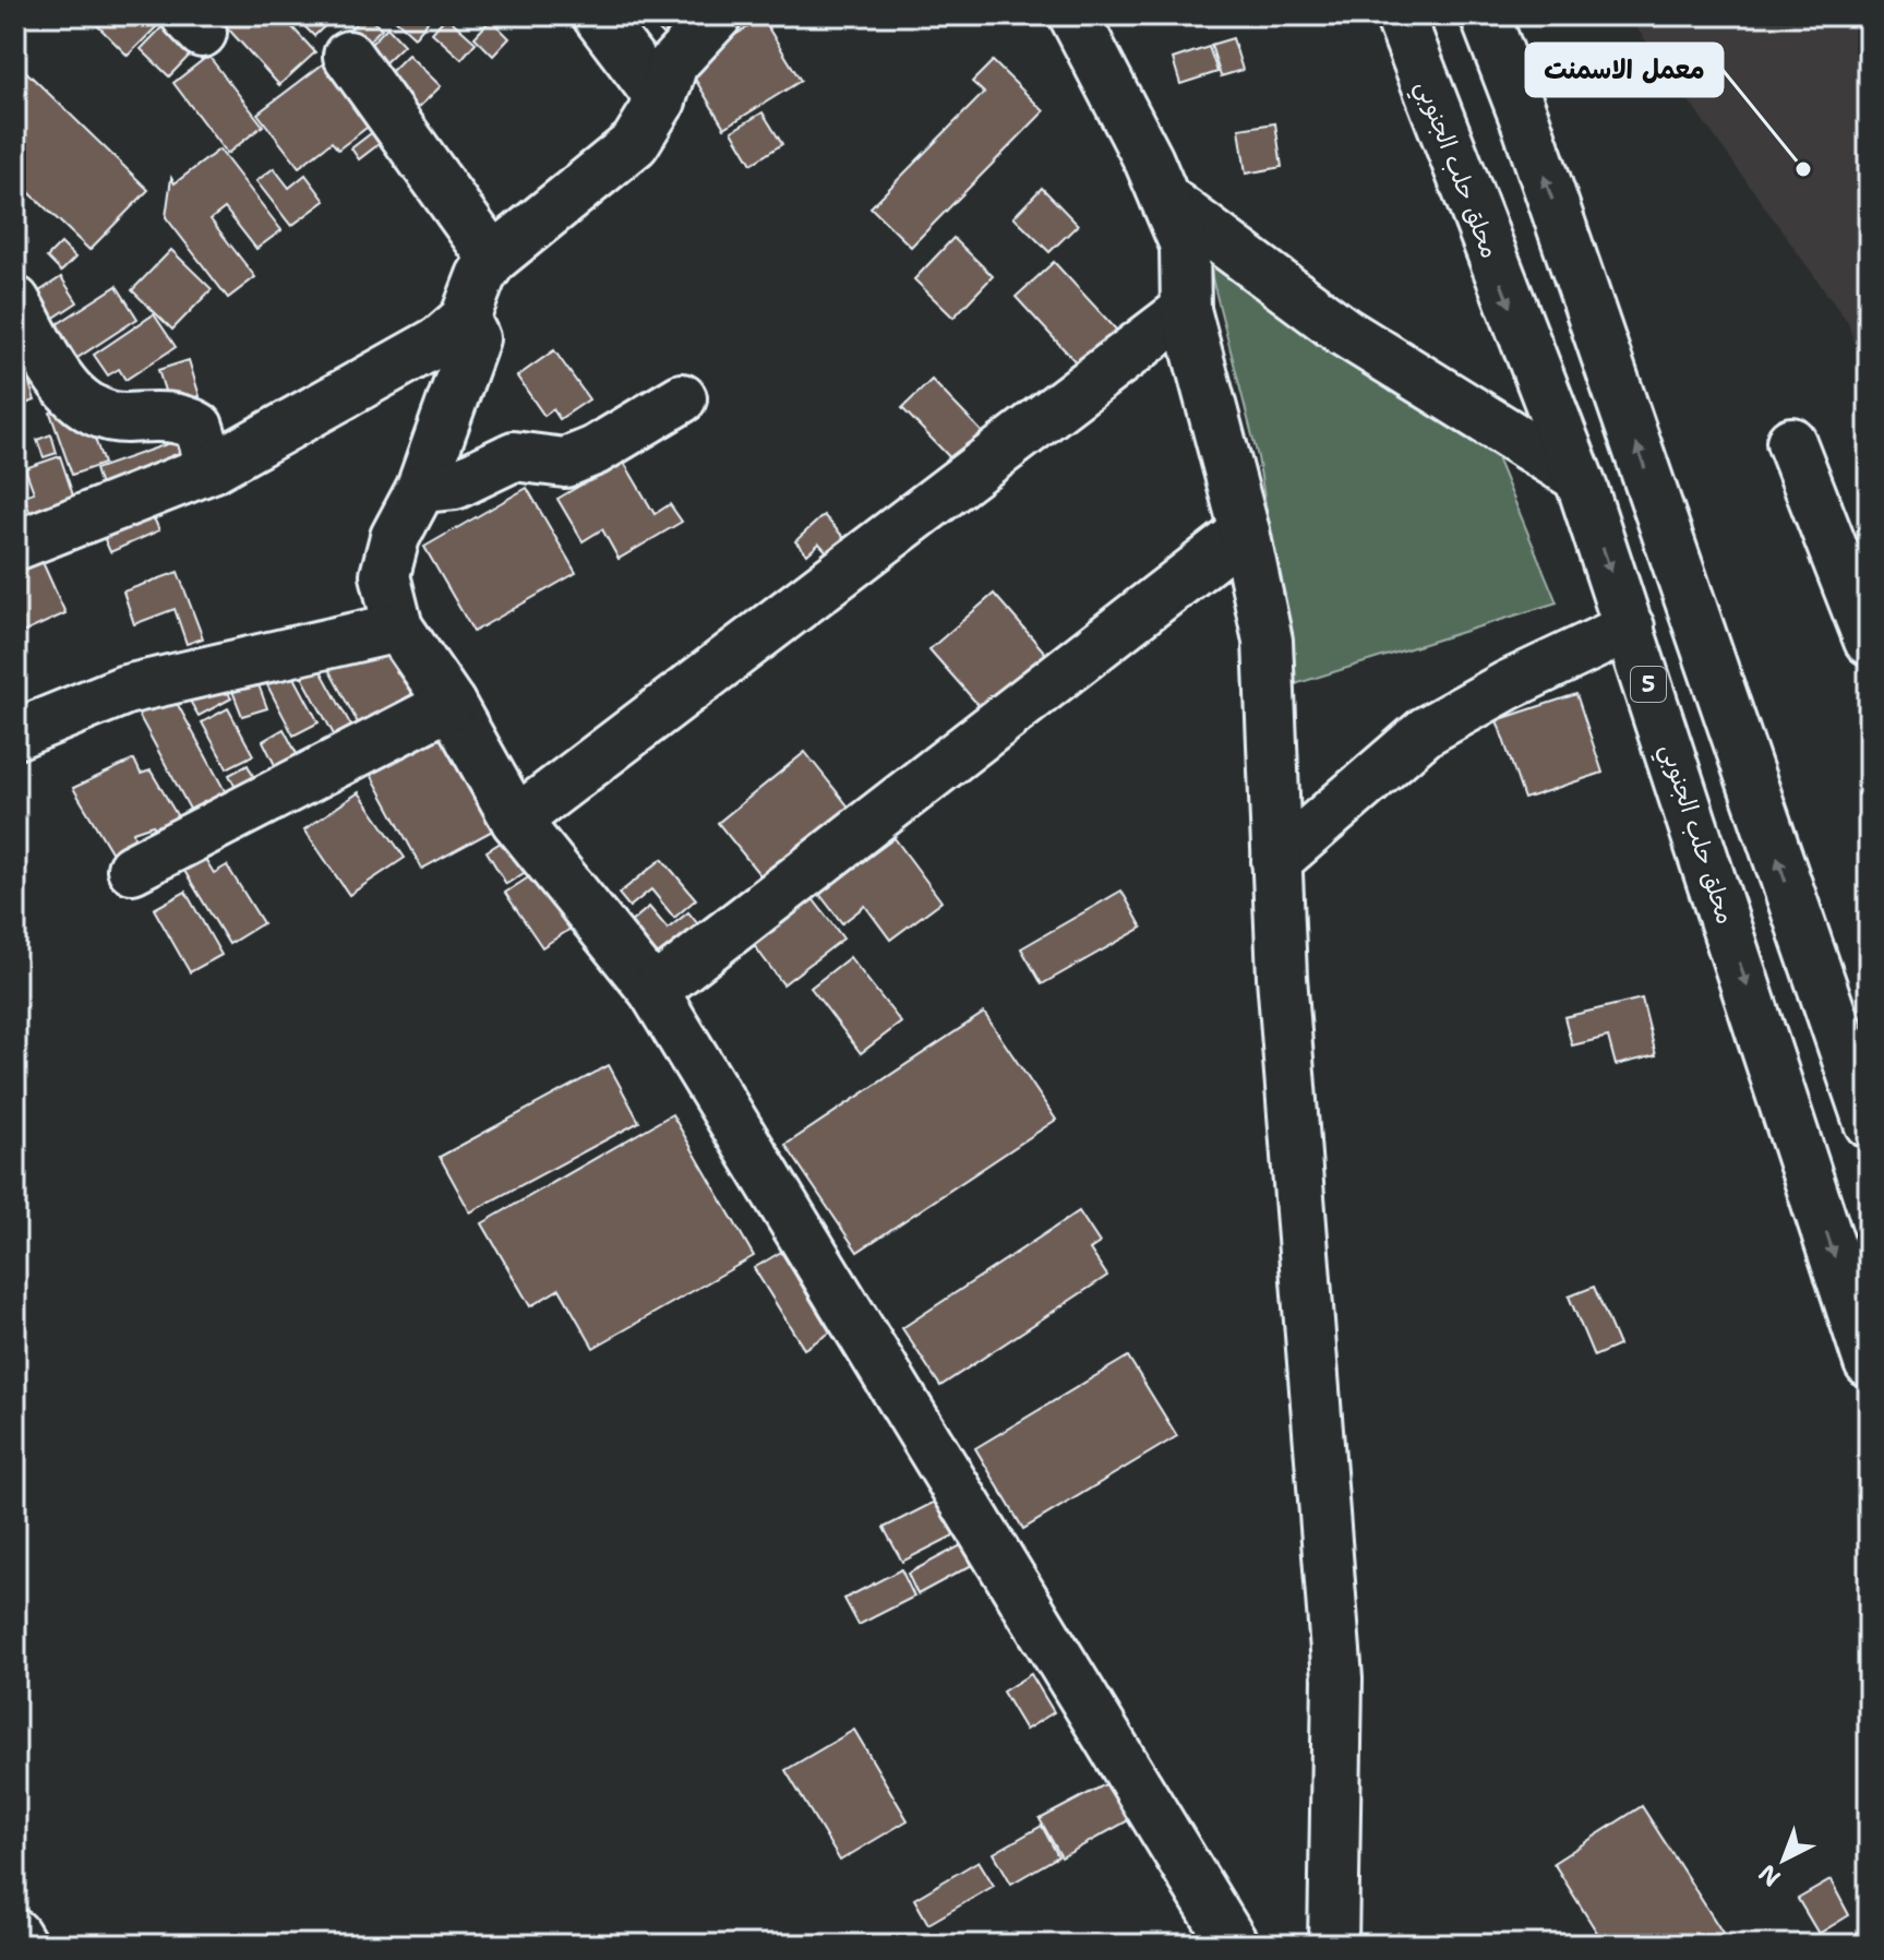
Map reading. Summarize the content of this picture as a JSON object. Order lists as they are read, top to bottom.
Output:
{
  "streets": {
    "main road": ["محلق حلب الجنوبي", "5"]
  },
  "places": ["معمل الاسمنت"],
  "north": "bottom left"
}
